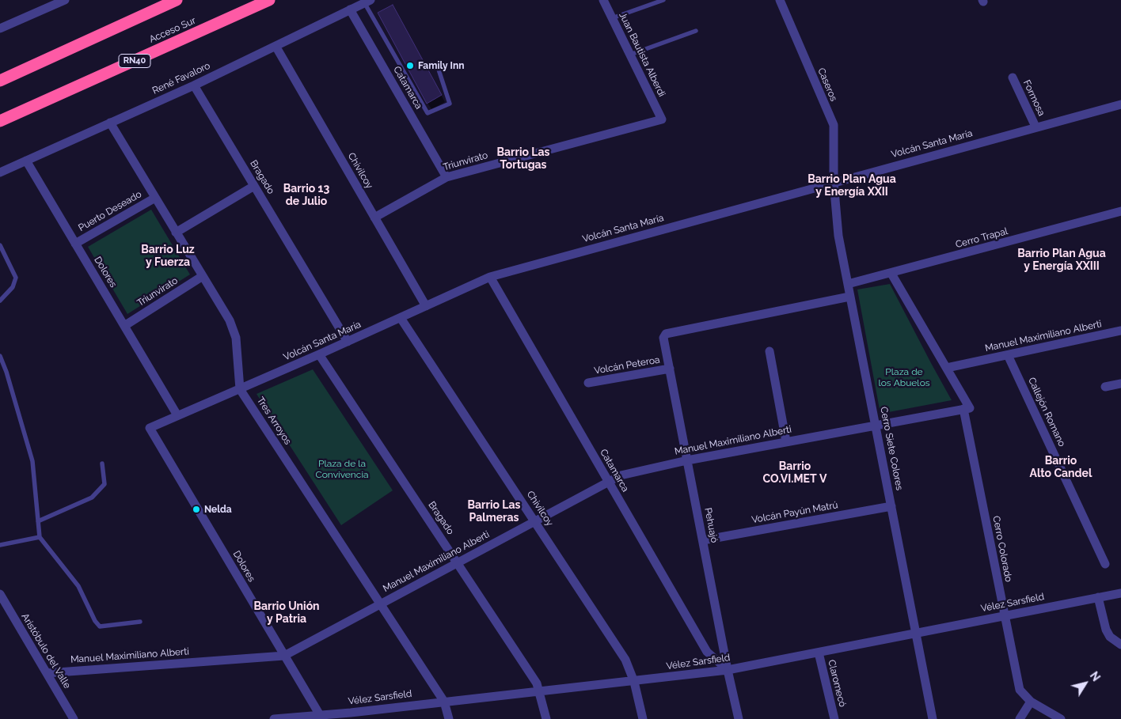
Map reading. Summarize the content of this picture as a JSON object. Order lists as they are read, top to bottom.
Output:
{
  "streets": {
    "highway": ["Acceso Sur", "RN40"],
    "street": [
      "Juan Bautista Alberdi",
      "René Favaloro",
      "Caseros",
      "Catamarca",
      "Formosa",
      "Volcán Santa María",
      "Triunvirato",
      "Chivilcoy",
      "Bragado",
      "Puerto Deseado",
      "Cerro Trapal",
      "Dolores",
      "Manuel Maximiliano Alberti",
      "Volcán Peteroa",
      "Callejón Romano",
      "Tres Arroyos",
      "Cerro Siete Colores",
      "Volcán Payún Matrú",
      "Pehuajó",
      "Cerro Colorado",
      "Vélez Sarsfield",
      "Aristóbulo del Valle",
      "Claromecó"
    ]
  },
  "crossings": [
    ["Juan Bautista Alberdi", "Triunvirato"],
    ["René Favaloro", "Catamarca"],
    ["René Favaloro", "Chivilcoy"],
    ["René Favaloro", "Bragado"],
    ["René Favaloro", "Dolores"],
    ["René Favaloro", "Tres Arroyos"],
    ["Caseros", "Volcán Santa María"],
    ["Caseros", "Cerro Siete Colores"],
    ["Catamarca", "Volcán Santa María"],
    ["Catamarca", "Triunvirato"],
    ["Catamarca", "Manuel Maximiliano Alberti"],
    ["Catamarca", "Pehuajó"],
    ["Catamarca", "Vélez Sarsfield"],
    ["Formosa", "Volcán Santa María"],
    ["Volcán Santa María", "Chivilcoy"],
    ["Volcán Santa María", "Bragado"],
    ["Volcán Santa María", "Dolores"],
    ["Volcán Santa María", "Tres Arroyos"],
    ["Volcán Santa María", "Cerro Siete Colores"],
    ["Triunvirato", "Chivilcoy"],
    ["Triunvirato", "Dolores"],
    ["Triunvirato", "Tres Arroyos"],
    ["Chivilcoy", "Manuel Maximiliano Alberti"],
    ["Chivilcoy", "Vélez Sarsfield"],
    ["Bragado", "Manuel Maximiliano Alberti"],
    ["Bragado", "Vélez Sarsfield"],
    ["Puerto Deseado", "Dolores"],
    ["Puerto Deseado", "Tres Arroyos"],
    ["Cerro Trapal", "Cerro Siete Colores"],
    ["Cerro Trapal", "Cerro Colorado"],
    ["Dolores", "Manuel Maximiliano Alberti"],
    ["Dolores", "Vélez Sarsfield"],
    ["Manuel Maximiliano Alberti", "Callejón Romano"],
    ["Manuel Maximiliano Alberti", "Tres Arroyos"],
    ["Manuel Maximiliano Alberti", "Cerro Siete Colores"],
    ["Manuel Maximiliano Alberti", "Pehuajó"],
    ["Manuel Maximiliano Alberti", "Cerro Colorado"],
    ["Manuel Maximiliano Alberti", "Aristóbulo del Valle"],
    ["Volcán Peteroa", "Pehuajó"],
    ["Tres Arroyos", "Vélez Sarsfield"],
    ["Cerro Siete Colores", "Volcán Payún Matrú"],
    ["Cerro Siete Colores", "Pehuajó"],
    ["Cerro Siete Colores", "Vélez Sarsfield"],
    ["Volcán Payún Matrú", "Pehuajó"],
    ["Pehuajó", "Vélez Sarsfield"],
    ["Cerro Colorado", "Vélez Sarsfield"],
    ["Vélez Sarsfield", "Claromecó"]
  ],
  "districts": [
    "Barrio Las Tortugas",
    "Barrio Plan Agua y Energía XXII",
    "Barrio 13 de Julio",
    "Barrio Luz y Fuerza",
    "Barrio Plan Agua y Energía XXIII",
    "Barrio Alto Candel",
    "Barrio CO.VI.MET V",
    "Barrio Las Palmeras",
    "Barrio Unión y Patria"
  ],
  "parks": ["Plaza de los Abuelos", "Plaza de la Convivencia"],
  "places": ["Family Inn", "Nelda"],
  "north": "top right"
}
